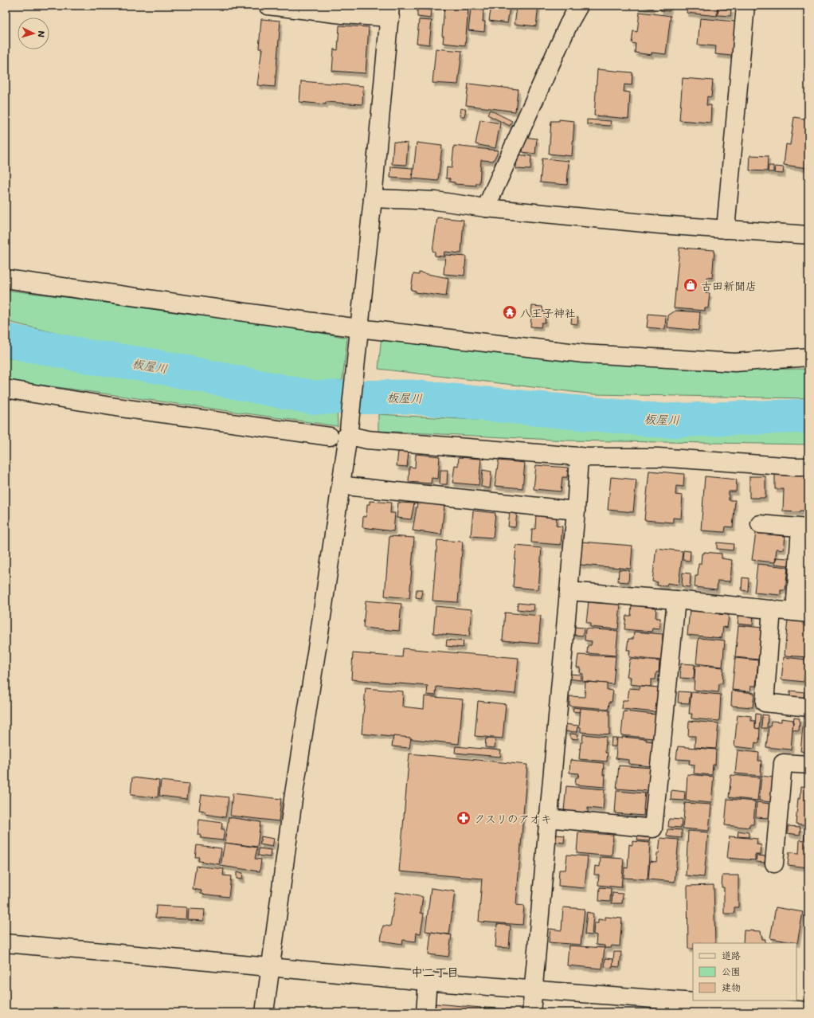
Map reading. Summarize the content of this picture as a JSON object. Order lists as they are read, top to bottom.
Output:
{
  "districts": ["中二丁目"],
  "water": ["板屋川"],
  "places": {
    "shop": ["古田新聞店"],
    "temple": ["八王子神社"],
    "pharmacy": ["クスリのアオキ"]
  },
  "legend": ["道路", "公園", "建物"],
  "north": "right"
}
